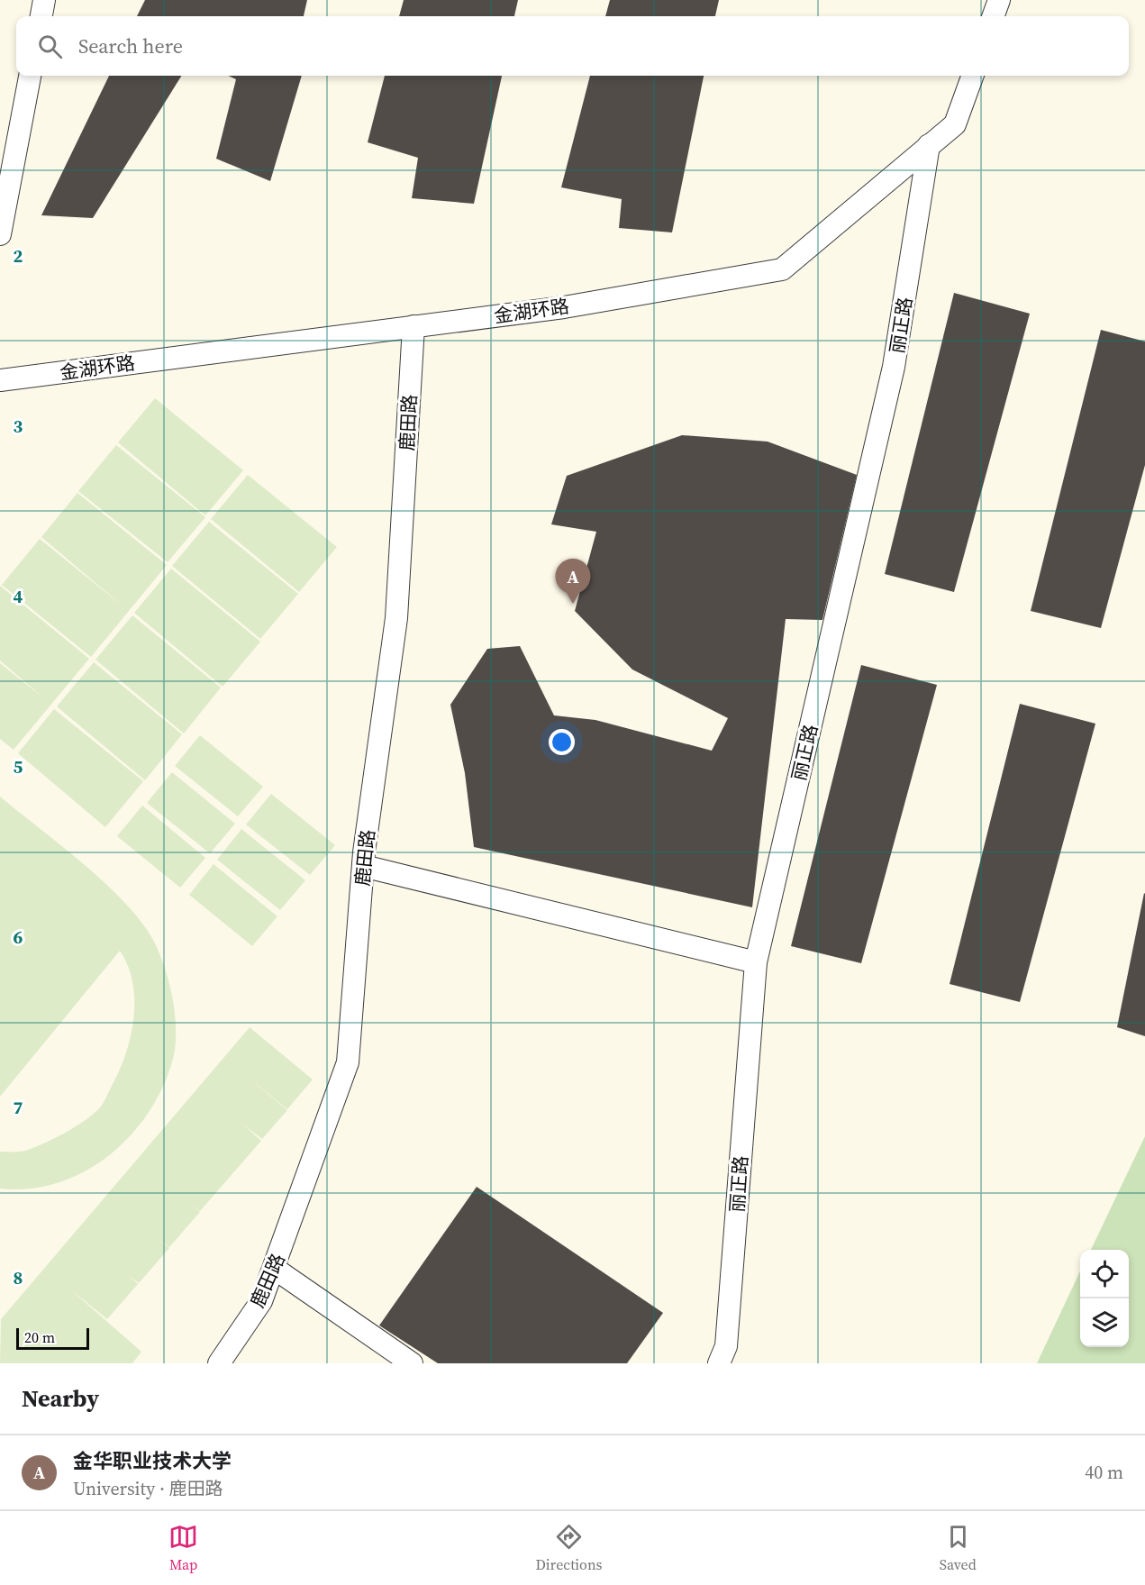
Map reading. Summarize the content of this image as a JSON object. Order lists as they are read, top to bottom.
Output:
{
  "streets": {
    "street": ["金湖环路", "丽正路", "鹿田路"]
  },
  "crossings": [
    ["金湖环路", "丽正路"],
    ["金湖环路", "鹿田路"]
  ],
  "scale_bar": "20 m",
  "page": {
    "search": "Search here",
    "pins": "A",
    "scale": "20 m",
    "heading": "Nearby",
    "list": [
      {
        "mark": "A",
        "name": "金华职业技术大学",
        "note": "University · 鹿田路",
        "value": "40 m"
      }
    ],
    "nav": ["Map", "Directions", "Saved"]
  },
  "grid": {
    "rows": [
      "2",
      "3",
      "4",
      "5",
      "6",
      "7",
      "8"
    ]
  }
}
